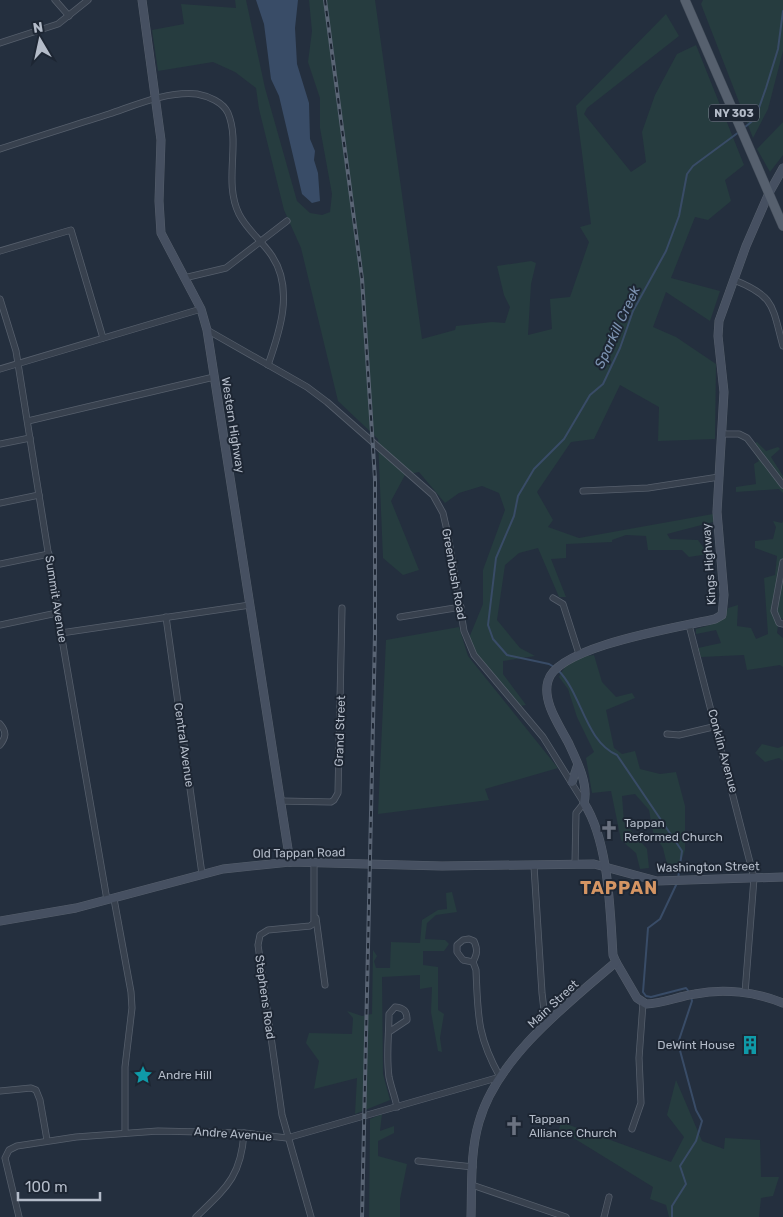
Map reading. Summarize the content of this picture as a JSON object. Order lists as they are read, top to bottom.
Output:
{
  "streets": {
    "main road": ["NY 303"],
    "street": [
      "Western Highway",
      "Kings Highway",
      "Greenbush Road",
      "Summit Avenue",
      "Grand Street",
      "Central Avenue",
      "Conklin Avenue",
      "Old Tappan Road",
      "Washington Street",
      "Stephens Road",
      "Main Street",
      "Andre Avenue"
    ]
  },
  "crossings": [
    ["NY 303", "Kings Highway"],
    ["Western Highway", "Greenbush Road"],
    ["Western Highway", "Grand Street"],
    ["Western Highway", "Old Tappan Road"],
    ["Kings Highway", "Greenbush Road"],
    ["Kings Highway", "Conklin Avenue"],
    ["Kings Highway", "Old Tappan Road"],
    ["Kings Highway", "Washington Street"],
    ["Summit Avenue", "Old Tappan Road"],
    ["Central Avenue", "Old Tappan Road"],
    ["Conklin Avenue", "Washington Street"],
    ["Old Tappan Road", "Washington Street"],
    ["Stephens Road", "Andre Avenue"],
    ["Main Street", "Andre Avenue"]
  ],
  "districts": ["TAPPAN"],
  "water": ["Sparkill Creek"],
  "places": {
    "church": ["Tappan Reformed Church", "Tappan Alliance Church"],
    "building": ["DeWint House"],
    "place": ["Andre Hill"]
  },
  "scale_bar": "100 m",
  "north": "top"
}
